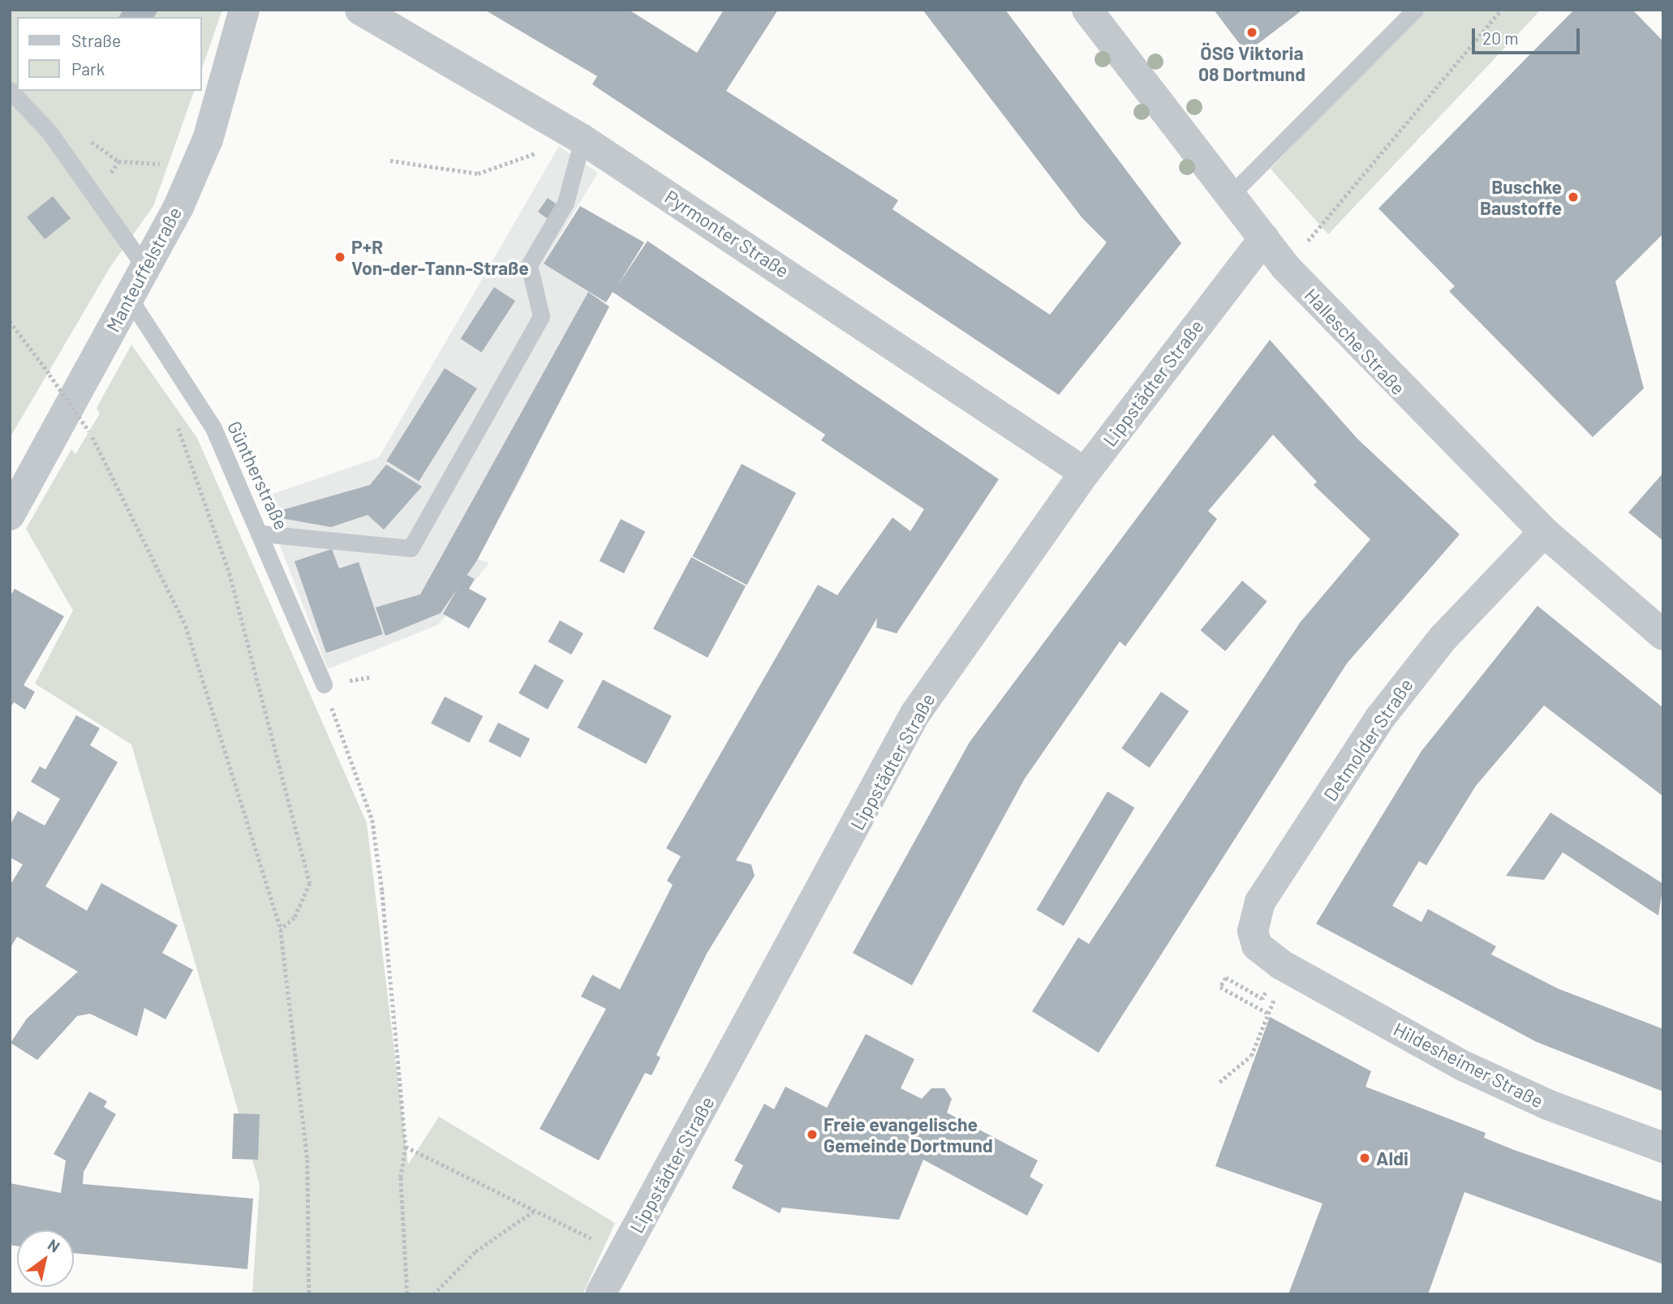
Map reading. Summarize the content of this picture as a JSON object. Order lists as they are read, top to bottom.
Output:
{
  "streets": {
    "street": [
      "Pyrmonter Straße",
      "Manteuffelstraße",
      "Hallesche Straße",
      "Lippstädter Straße",
      "Detmolder Straße",
      "Hildesheimer Straße"
    ],
    "lane": ["Güntherstraße"]
  },
  "crossings": [
    ["Pyrmonter Straße", "Lippstädter Straße"],
    ["Manteuffelstraße", "Güntherstraße"],
    ["Hallesche Straße", "Lippstädter Straße"],
    ["Hallesche Straße", "Detmolder Straße"],
    ["Detmolder Straße", "Hildesheimer Straße"]
  ],
  "places": [
    "ÖSG Viktoria 08 Dortmund",
    "Buschke Baustoffe",
    "P+R Von-der-Tann-Straße",
    "Freie evangelische Gemeinde Dortmund",
    "Aldi"
  ],
  "legend": ["Straße", "Park"],
  "scale_bar": "20 m",
  "north": "top right"
}
